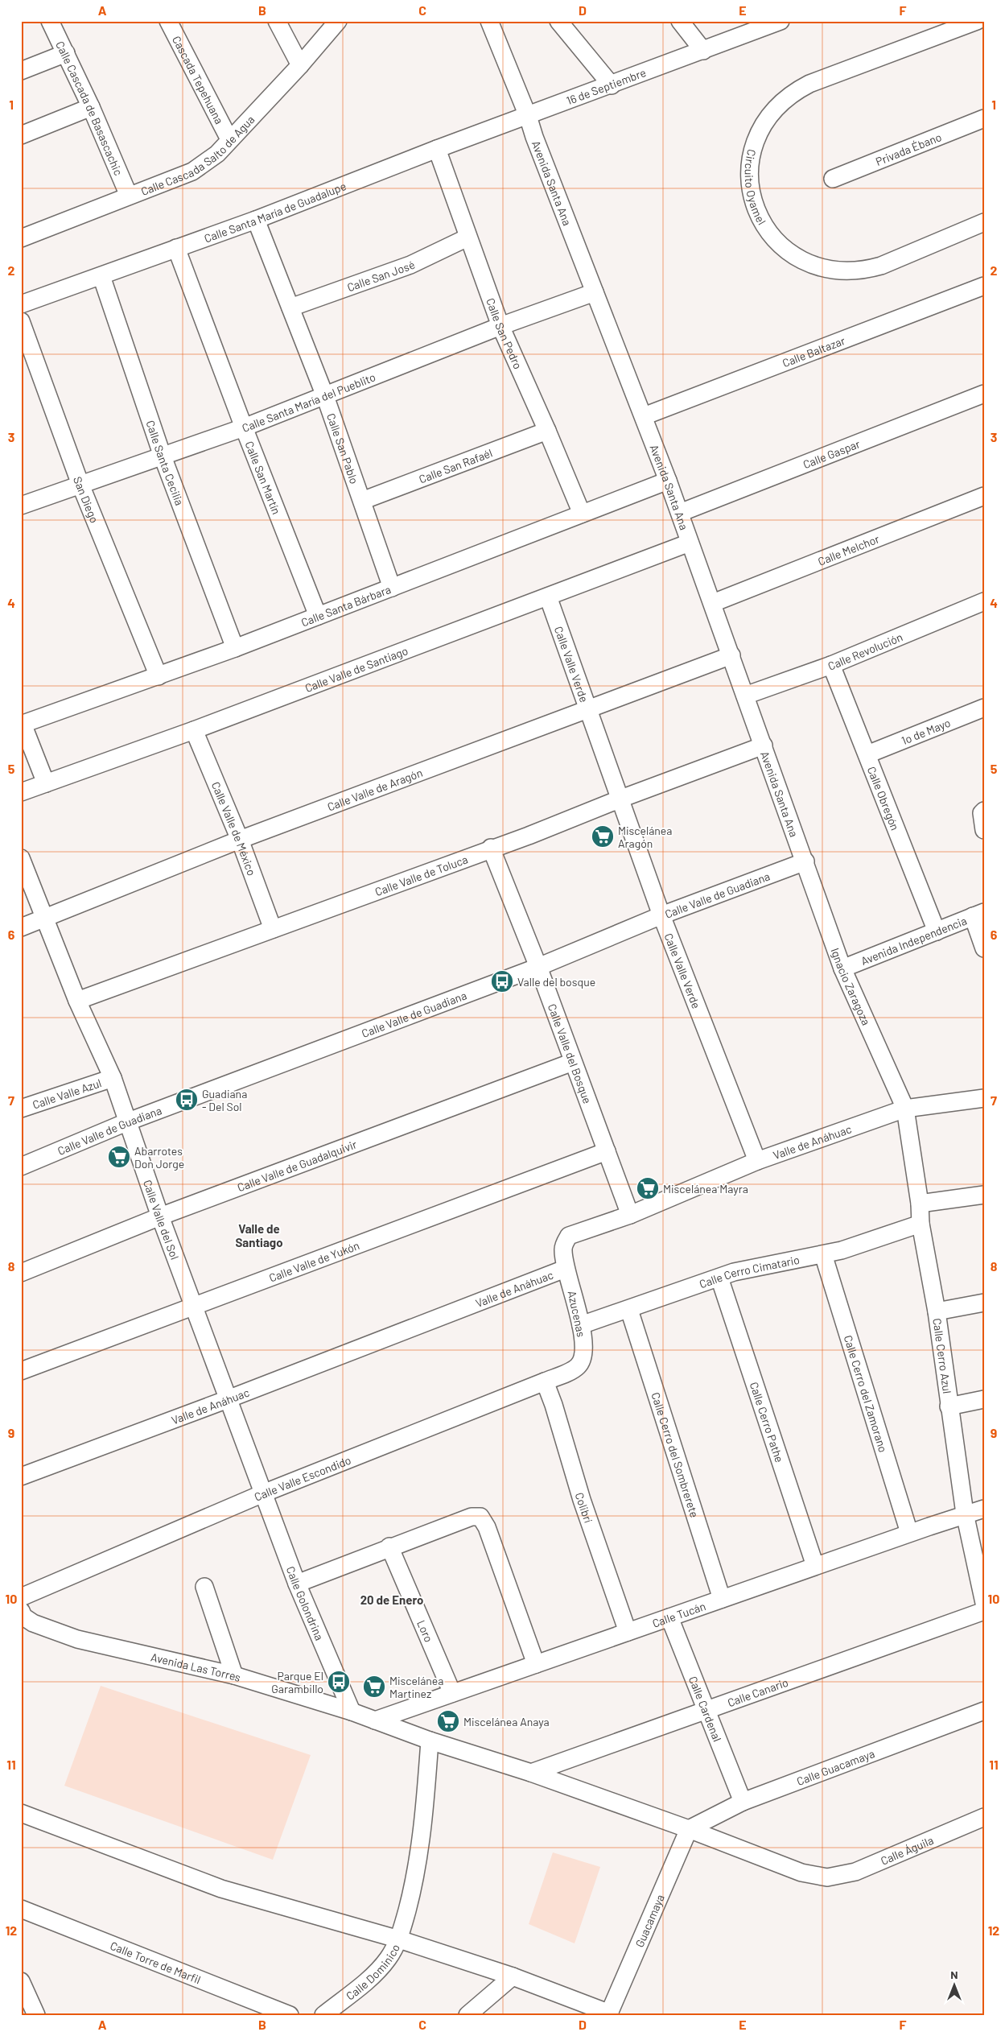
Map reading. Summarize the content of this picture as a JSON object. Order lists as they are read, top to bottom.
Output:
{
  "streets": {
    "street": [
      "Cascada Tepehuana",
      "16 de Septiembre",
      "Calle Cascada de Basascachic",
      "Privada Ébano",
      "Calle Cascada Salto de Agua",
      "Avenida Santa Ana",
      "Circuito Oyamel",
      "Calle Santa María de Guadalupe",
      "Calle San José",
      "Calle San Pedro",
      "Calle Baltazar",
      "Calle Santa María del Pueblito",
      "Calle San Pablo",
      "Calle Gaspar",
      "Calle Santa Cecilia",
      "Calle San Rafaél",
      "Calle San Martín",
      "San Diego",
      "Calle Melchor",
      "Calle Santa Bárbara",
      "Calle Revolución",
      "Calle Valle Verde",
      "Calle Valle de Santiago",
      "1o de Mayo",
      "Calle Valle de Aragón",
      "Calle Obregón",
      "Calle Valle de México",
      "Calle Valle de Toluca",
      "Calle Valle de Guadiana",
      "Avenida Independencia",
      "Ignacio Zaragoza",
      "Calle Valle del Bosque",
      "Calle Valle Azul",
      "Valle de Anáhuac",
      "Calle Valle de Guadalquivir",
      "Calle Valle del Sol",
      "Calle Valle de Yukón",
      "Calle Cerro Cimatario",
      "Azucenas",
      "Calle Cerro Azul",
      "Calle Cerro del Zamorano",
      "Calle Cerro Pathe",
      "Calle Cerro del Sombrerete",
      "Calle Valle Escondido",
      "Colibrí",
      "Calle Golondrina",
      "Calle Tucán",
      "Loro",
      "Avenida Las Torres",
      "Calle Canario",
      "Calle Cardenal",
      "Calle Guacamaya",
      "Calle Águila",
      "Guacamaya",
      "Calle Torre de Marfil",
      "Calle Dominico"
    ]
  },
  "crossings": [
    ["Cascada Tepehuana", "Calle Cascada Salto de Agua"],
    ["16 de Septiembre", "Avenida Santa Ana"],
    ["16 de Septiembre", "Calle Santa María de Guadalupe"],
    ["Calle Cascada de Basascachic", "Calle Cascada Salto de Agua"],
    ["Avenida Santa Ana", "Calle Santa María de Guadalupe"],
    ["Avenida Santa Ana", "Calle Baltazar"],
    ["Avenida Santa Ana", "Calle Santa María del Pueblito"],
    ["Avenida Santa Ana", "Calle Gaspar"],
    ["Avenida Santa Ana", "Calle Melchor"],
    ["Avenida Santa Ana", "Calle Santa Bárbara"],
    ["Avenida Santa Ana", "Calle Revolución"],
    ["Avenida Santa Ana", "Calle Valle de Santiago"],
    ["Avenida Santa Ana", "Calle Valle de Aragón"],
    ["Avenida Santa Ana", "Calle Valle de Toluca"],
    ["Avenida Santa Ana", "Calle Valle de Guadiana"],
    ["Avenida Santa Ana", "Ignacio Zaragoza"],
    ["Calle Santa María de Guadalupe", "Calle San Pedro"],
    ["Calle Santa María de Guadalupe", "Calle San Pablo"],
    ["Calle Santa María de Guadalupe", "Calle Santa Cecilia"],
    ["Calle Santa María de Guadalupe", "Calle San Martín"],
    ["Calle San José", "Calle San Pedro"],
    ["Calle San José", "Calle San Pablo"],
    ["Calle San Pedro", "Calle Santa María del Pueblito"],
    ["Calle San Pedro", "Calle San Rafaél"],
    ["Calle San Pedro", "Calle Santa Bárbara"],
    ["Calle Santa María del Pueblito", "Calle San Pablo"],
    ["Calle Santa María del Pueblito", "Calle Santa Cecilia"],
    ["Calle Santa María del Pueblito", "Calle San Martín"],
    ["Calle Santa María del Pueblito", "San Diego"],
    ["Calle San Pablo", "Calle San Rafaél"],
    ["Calle San Pablo", "Calle Santa Bárbara"],
    ["Calle Santa Cecilia", "Calle Santa Bárbara"],
    ["Calle San Martín", "Calle Santa Bárbara"],
    ["San Diego", "Calle Santa Bárbara"],
    ["Calle Revolución", "Calle Obregón"],
    ["Calle Valle Verde", "Calle Valle de Santiago"],
    ["Calle Valle Verde", "Calle Valle de Aragón"],
    ["Calle Valle Verde", "Calle Valle de Toluca"],
    ["Calle Valle Verde", "Calle Valle de Guadiana"],
    ["Calle Valle Verde", "Valle de Anáhuac"],
    ["Calle Valle de Santiago", "Calle Valle de México"],
    ["1o de Mayo", "Calle Obregón"],
    ["Calle Valle de Aragón", "Calle Valle de México"],
    ["Calle Valle de Aragón", "Calle Valle del Sol"],
    ["Calle Obregón", "Avenida Independencia"],
    ["Calle Valle de México", "Calle Valle de Toluca"],
    ["Calle Valle de Toluca", "Calle Valle del Bosque"],
    ["Calle Valle de Toluca", "Calle Valle del Sol"],
    ["Calle Valle de Guadiana", "Ignacio Zaragoza"],
    ["Calle Valle de Guadiana", "Calle Valle del Bosque"],
    ["Calle Valle de Guadiana", "Calle Valle del Sol"],
    ["Avenida Independencia", "Ignacio Zaragoza"],
    ["Ignacio Zaragoza", "Valle de Anáhuac"],
    ["Ignacio Zaragoza", "Calle Cerro Azul"],
    ["Calle Valle del Bosque", "Valle de Anáhuac"],
    ["Calle Valle del Bosque", "Calle Valle de Guadalquivir"],
    ["Calle Valle del Bosque", "Calle Valle de Yukón"],
    ["Calle Valle Azul", "Calle Valle del Sol"],
    ["Valle de Anáhuac", "Calle Valle del Sol"],
    ["Valle de Anáhuac", "Azucenas"],
    ["Valle de Anáhuac", "Calle Cerro Azul"],
    ["Calle Valle de Guadalquivir", "Calle Valle del Sol"],
    ["Calle Valle del Sol", "Calle Valle de Yukón"],
    ["Calle Valle del Sol", "Calle Valle Escondido"],
    ["Calle Valle del Sol", "Calle Golondrina"],
    ["Calle Cerro Cimatario", "Azucenas"],
    ["Calle Cerro Cimatario", "Calle Cerro Azul"],
    ["Calle Cerro Cimatario", "Calle Cerro del Zamorano"],
    ["Calle Cerro Cimatario", "Calle Cerro Pathe"],
    ["Calle Cerro Cimatario", "Calle Cerro del Sombrerete"],
    ["Azucenas", "Calle Valle Escondido"],
    ["Calle Cerro Azul", "Calle Tucán"],
    ["Calle Cerro del Zamorano", "Calle Tucán"],
    ["Calle Cerro Pathe", "Calle Tucán"],
    ["Calle Cerro del Sombrerete", "Calle Tucán"],
    ["Calle Valle Escondido", "Colibrí"],
    ["Calle Valle Escondido", "Calle Golondrina"],
    ["Colibrí", "Calle Tucán"],
    ["Calle Golondrina", "Avenida Las Torres"],
    ["Calle Tucán", "Loro"],
    ["Calle Tucán", "Avenida Las Torres"],
    ["Calle Tucán", "Calle Cardenal"],
    ["Avenida Las Torres", "Calle Canario"],
    ["Avenida Las Torres", "Calle Guacamaya"],
    ["Avenida Las Torres", "Calle Águila"],
    ["Avenida Las Torres", "Guacamaya"],
    ["Avenida Las Torres", "Calle Dominico"],
    ["Calle Canario", "Calle Cardenal"],
    ["Calle Cardenal", "Calle Guacamaya"],
    ["Calle Guacamaya", "Guacamaya"]
  ],
  "districts": ["Valle de Santiago", "20 de Enero"],
  "places": {
    "supermarket": [
      "Miscelánea Aragón",
      "Abarrotes Don Jorge",
      "Miscelánea Mayra",
      "Miscelánea Martinez",
      "Miscelánea Anaya"
    ],
    "bus stop": ["Valle del bosque", "Guadiana - Del Sol", "Parque El Garambillo"]
  },
  "north": "top",
  "grid": {
    "columns": [
      "A",
      "B",
      "C",
      "D",
      "E",
      "F"
    ],
    "rows": [
      "1",
      "2",
      "3",
      "4",
      "5",
      "6",
      "7",
      "8",
      "9",
      "10",
      "11",
      "12"
    ]
  }
}
